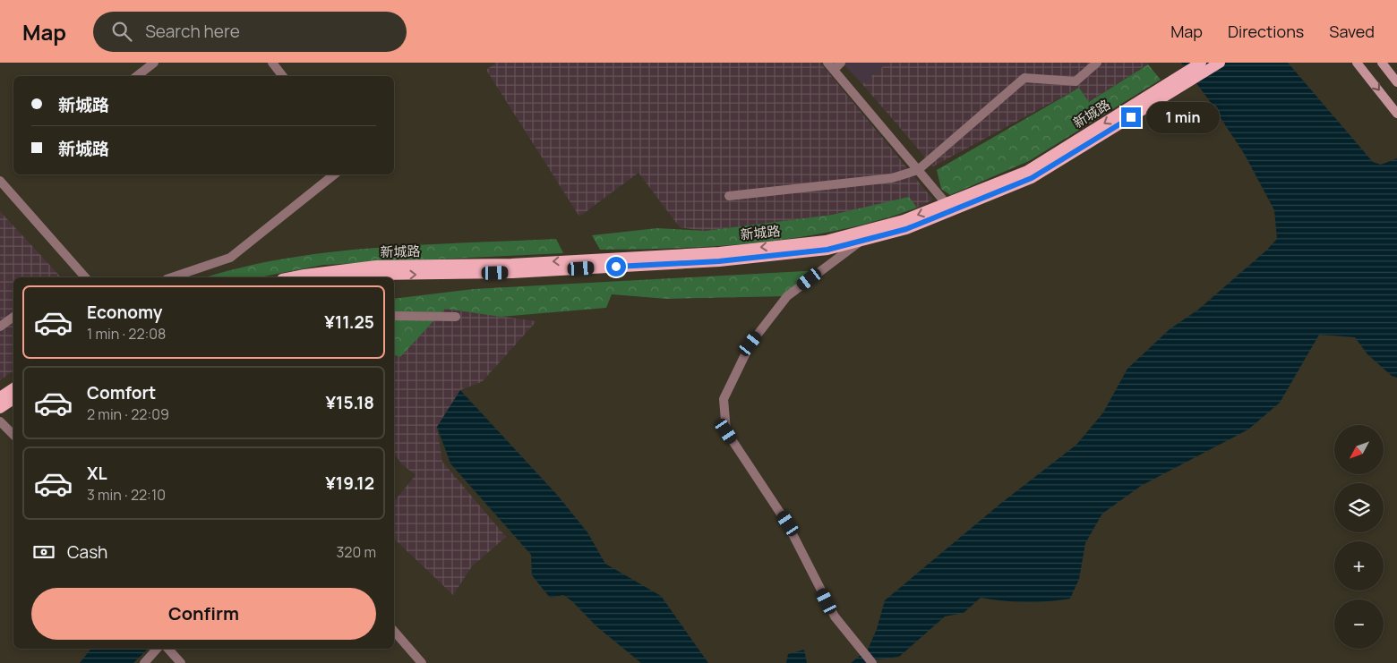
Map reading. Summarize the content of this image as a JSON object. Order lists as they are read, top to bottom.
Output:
{
  "streets": {
    "main road": ["新城路"]
  },
  "north": "bottom left",
  "page": {
    "header": "Map",
    "search": "Search here",
    "nav": ["Map", "Directions", "Saved"],
    "banner": ["新城路", "新城路"],
    "bubble": "1 min",
    "list": [
      {
        "name": "Economy",
        "note": "1 min · 22:08",
        "value": "¥11.25"
      },
      {
        "name": "Comfort",
        "note": "2 min · 22:09",
        "value": "¥15.18"
      },
      {
        "name": "XL",
        "note": "3 min · 22:10",
        "value": "¥19.12"
      }
    ],
    "map_buttons": ["+", "−"],
    "pay": ["Cash", "320 m"],
    "buttons": "Confirm"
  }
}
